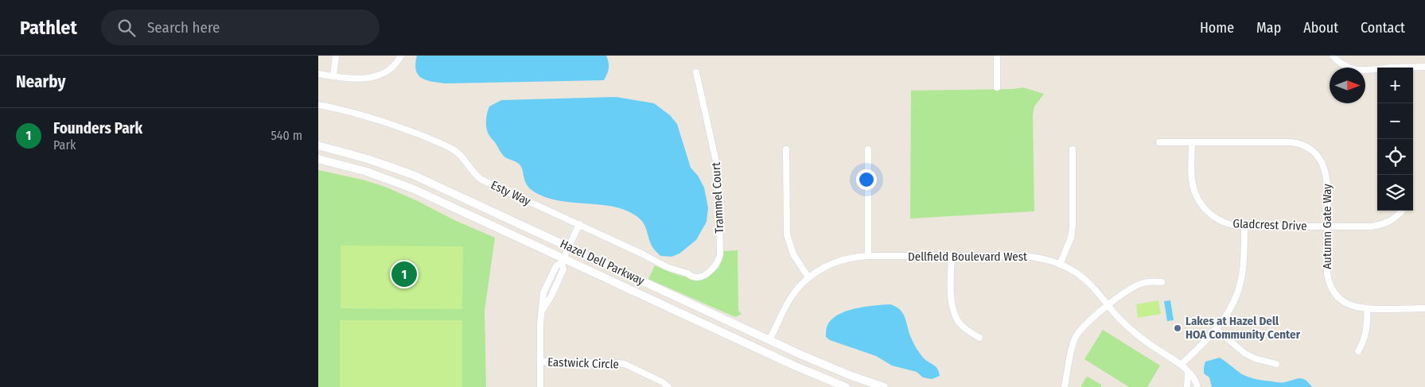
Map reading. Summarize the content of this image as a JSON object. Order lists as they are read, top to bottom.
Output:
{
  "streets": {
    "main road": ["Hazel Dell Parkway"],
    "street": [
      "Esty Way",
      "Trammel Court",
      "Gladcrest Drive",
      "Autumn Gate Way",
      "Dellfield Boulevard West",
      "Eastwick Circle"
    ]
  },
  "crossings": [
    ["Esty Way", "Trammel Court"],
    ["Gladcrest Drive", "Autumn Gate Way"],
    ["Dellfield Boulevard West", "Hazel Dell Parkway"]
  ],
  "places": ["Lakes at Hazel Dell HOA Community Center"],
  "north": "right",
  "page": {
    "header": "Pathlet",
    "search": "Search here",
    "nav": [
      "Home",
      "Map",
      "About",
      "Contact"
    ],
    "heading": "Nearby",
    "map_buttons": ["+", "−"],
    "list": [
      {
        "mark": "1",
        "name": "Founders Park",
        "note": "Park",
        "value": "540 m"
      }
    ],
    "pins": "1"
  }
}
